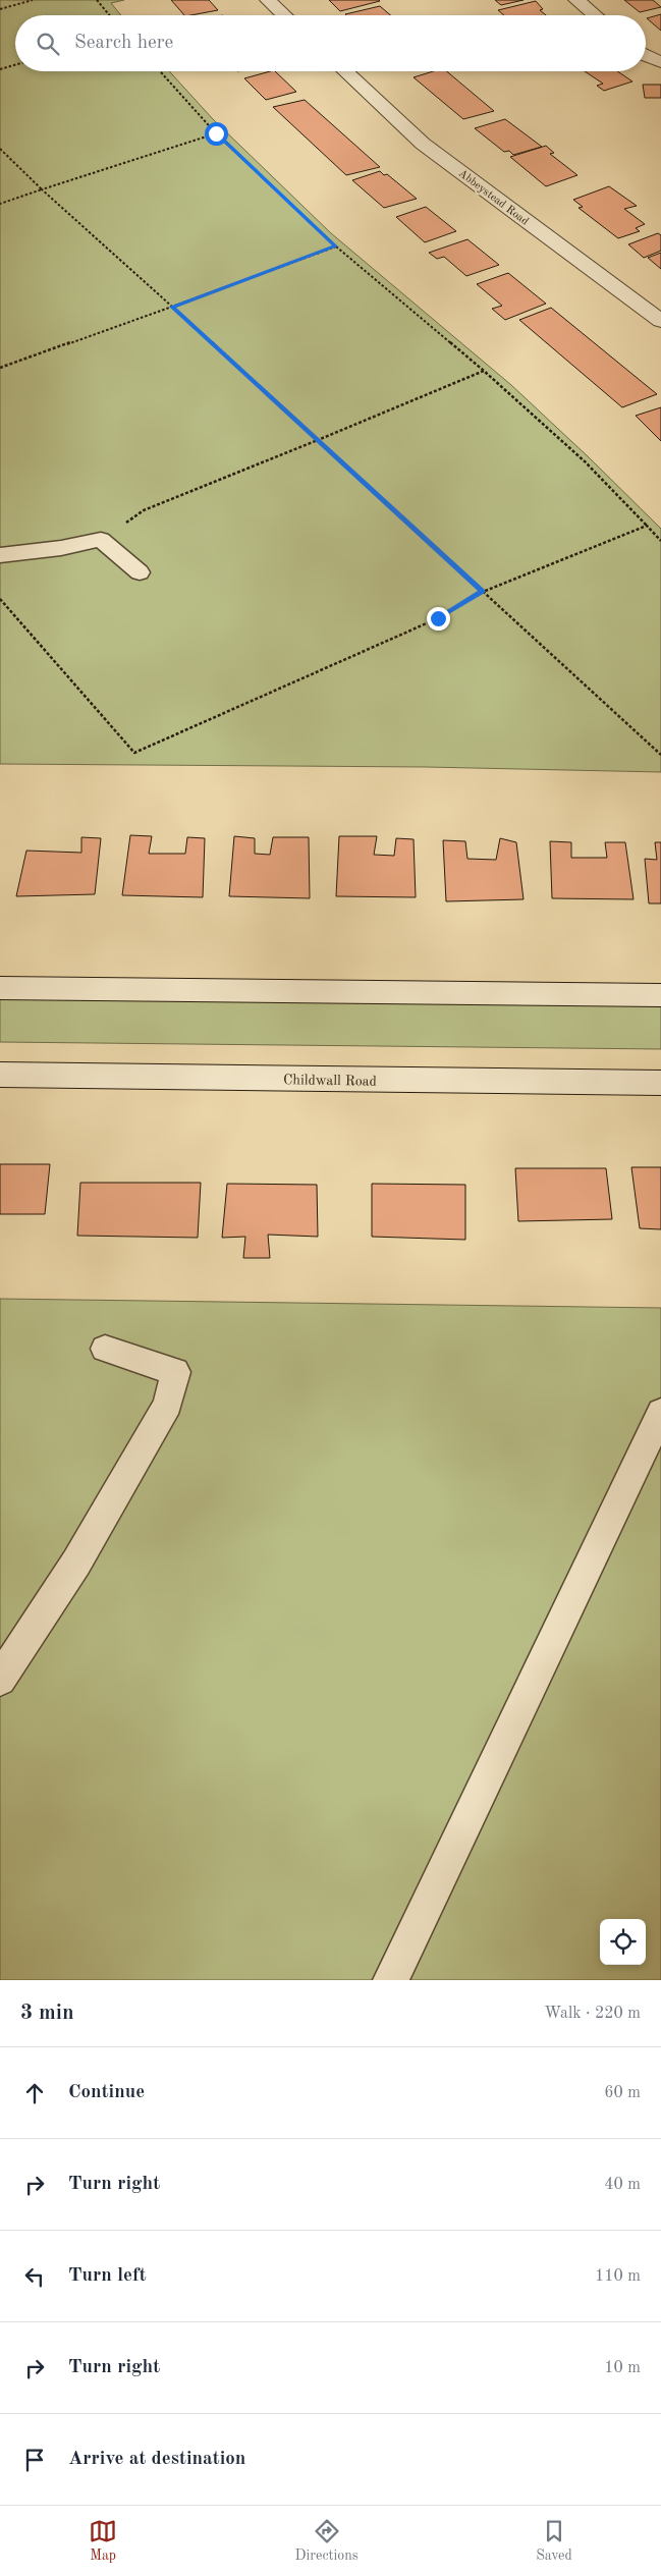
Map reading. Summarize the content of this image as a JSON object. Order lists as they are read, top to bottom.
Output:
{
  "streets": {
    "main road": ["Abbeystead Road", "Childwall Road"]
  },
  "page": {
    "search": "Search here",
    "heading": ["3 min", "Walk · 220 m"],
    "list": [
      ["Continue", "60 m"],
      ["Turn right", "40 m"],
      ["Turn left", "110 m"],
      ["Turn right", "10 m"],
      "Arrive at destination"
    ],
    "nav": ["Map", "Directions", "Saved"]
  }
}
